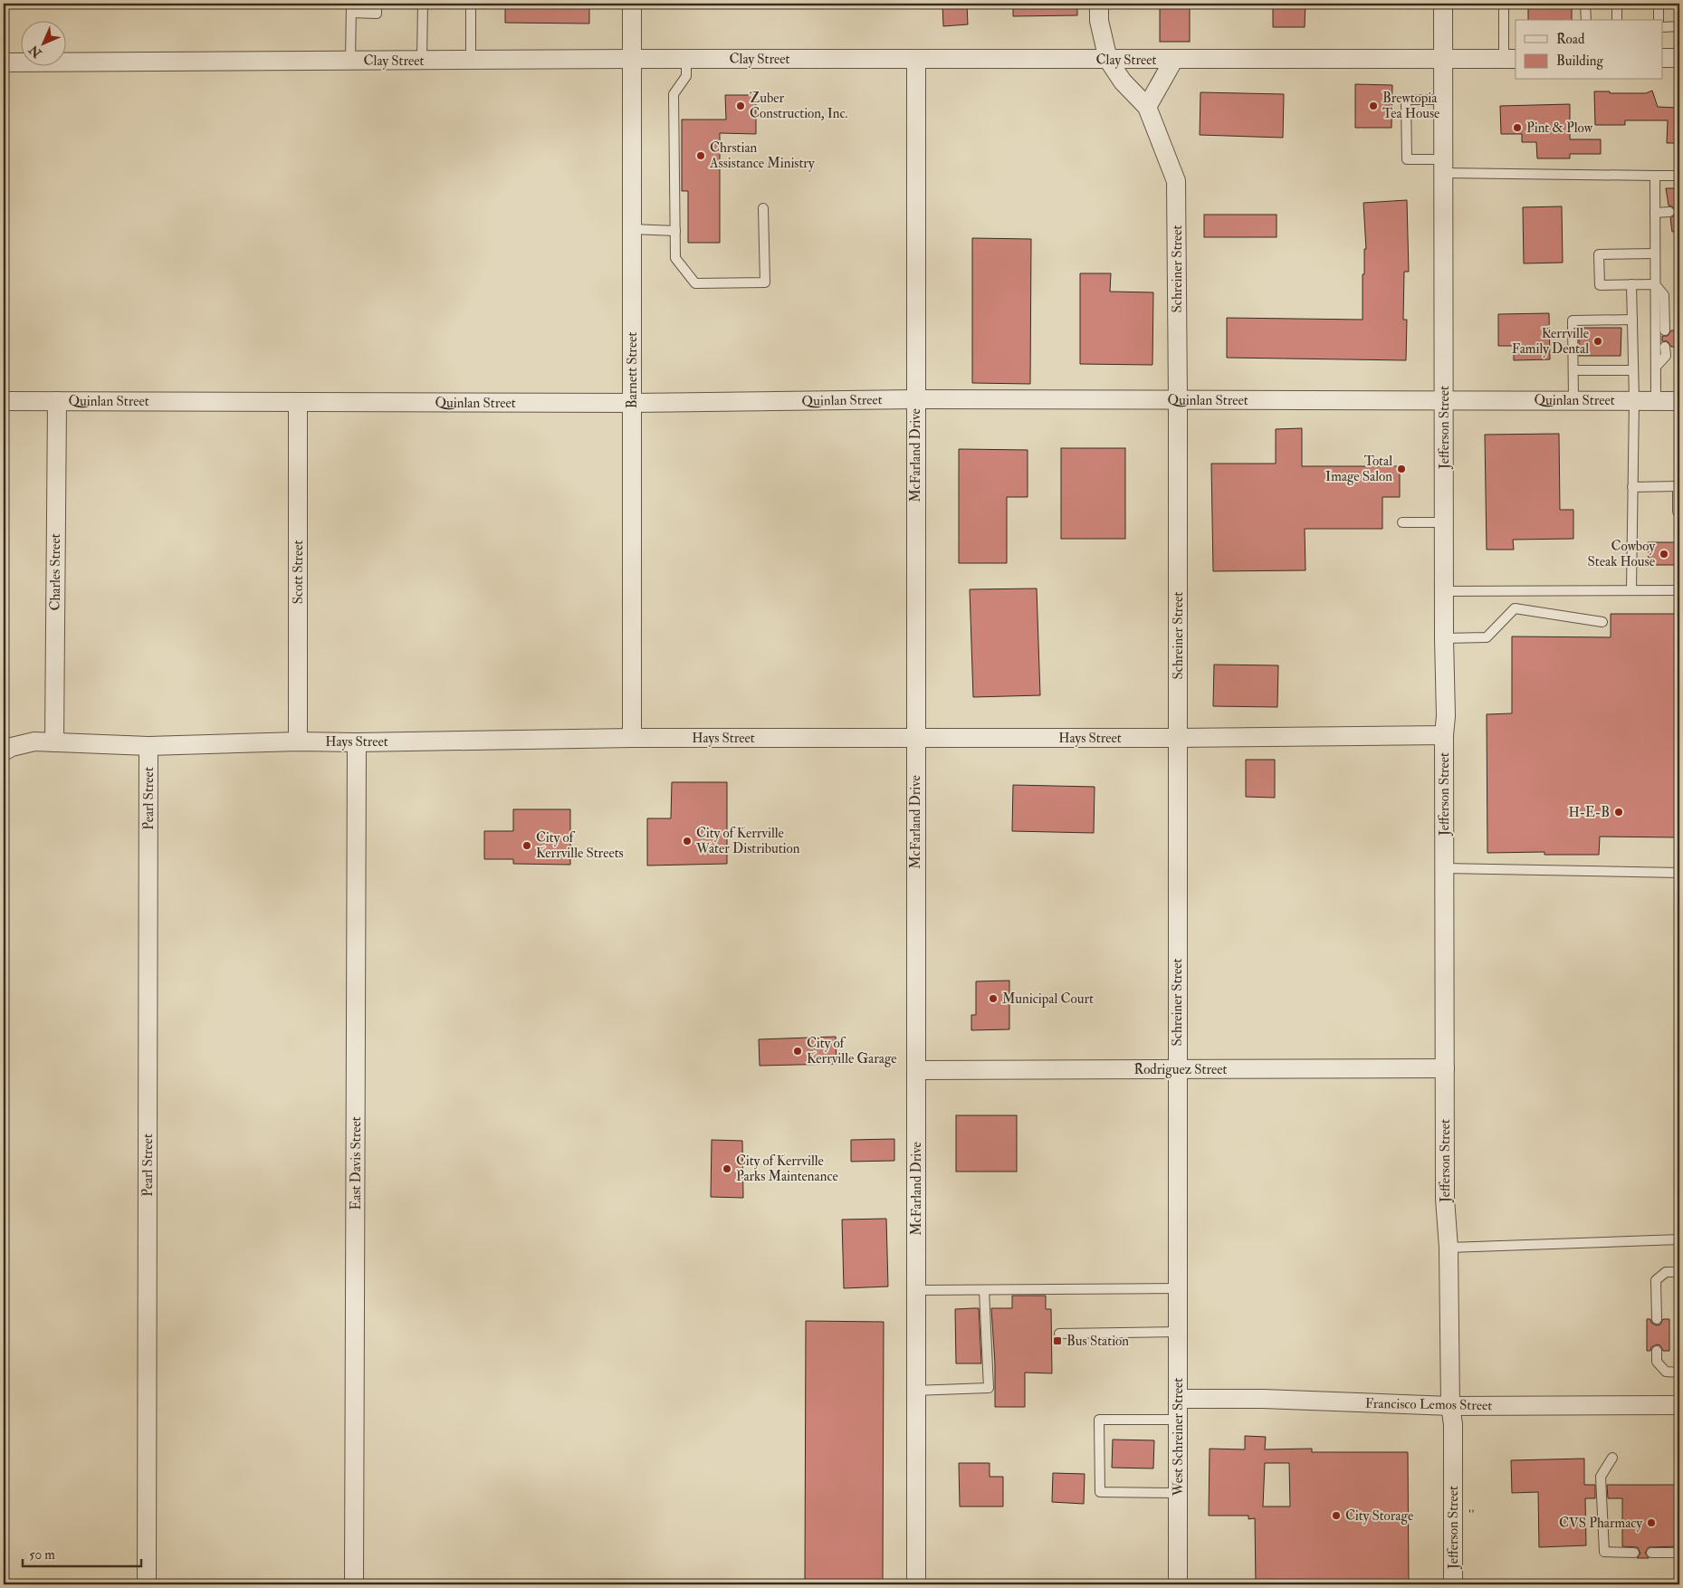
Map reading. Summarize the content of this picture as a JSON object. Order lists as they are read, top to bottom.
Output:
{
  "streets": {
    "street": [
      "Clay Street",
      "Schreiner Street",
      "Barnett Street",
      "Quinlan Street",
      "Jefferson Street",
      "McFarland Drive",
      "Charles Street",
      "Scott Street",
      "Hays Street",
      "Pearl Street",
      "Rodriguez Street",
      "East Davis Street",
      "Francisco Lemos Street",
      "West Schreiner Street"
    ]
  },
  "crossings": [
    ["Clay Street", "Schreiner Street"],
    ["Clay Street", "Barnett Street"],
    ["Clay Street", "Jefferson Street"],
    ["Clay Street", "McFarland Drive"],
    ["Schreiner Street", "Quinlan Street"],
    ["Schreiner Street", "Hays Street"],
    ["Schreiner Street", "Rodriguez Street"],
    ["Schreiner Street", "West Schreiner Street"],
    ["Barnett Street", "Quinlan Street"],
    ["Barnett Street", "Hays Street"],
    ["Quinlan Street", "Jefferson Street"],
    ["Quinlan Street", "McFarland Drive"],
    ["Quinlan Street", "Charles Street"],
    ["Quinlan Street", "Scott Street"],
    ["Jefferson Street", "Hays Street"],
    ["Jefferson Street", "Rodriguez Street"],
    ["Jefferson Street", "Francisco Lemos Street"],
    ["McFarland Drive", "Hays Street"],
    ["McFarland Drive", "Rodriguez Street"],
    ["Charles Street", "Hays Street"],
    ["Scott Street", "Hays Street"],
    ["Hays Street", "Pearl Street"],
    ["Hays Street", "East Davis Street"],
    ["Francisco Lemos Street", "West Schreiner Street"]
  ],
  "places": {
    "other": [
      "Zuber Construction, Inc.",
      "Brewtopia Tea House",
      "Pint & Plow",
      "Chrstian Assistance Ministry",
      "Kerrville Family Dental",
      "Total Image Salon",
      "Cowboy Steak House",
      "H-E-B",
      "City of Kerrville Water Distribution",
      "City of Kerrville Streets",
      "Municipal Court",
      "City of Kerrville Garage",
      "City of Kerrville Parks Maintenance",
      "City Storage",
      "CVS Pharmacy"
    ],
    "transit": ["Bus Station"]
  },
  "legend": ["Road", "Building"],
  "scale_bar": "50 m",
  "north": "bottom left"
}
